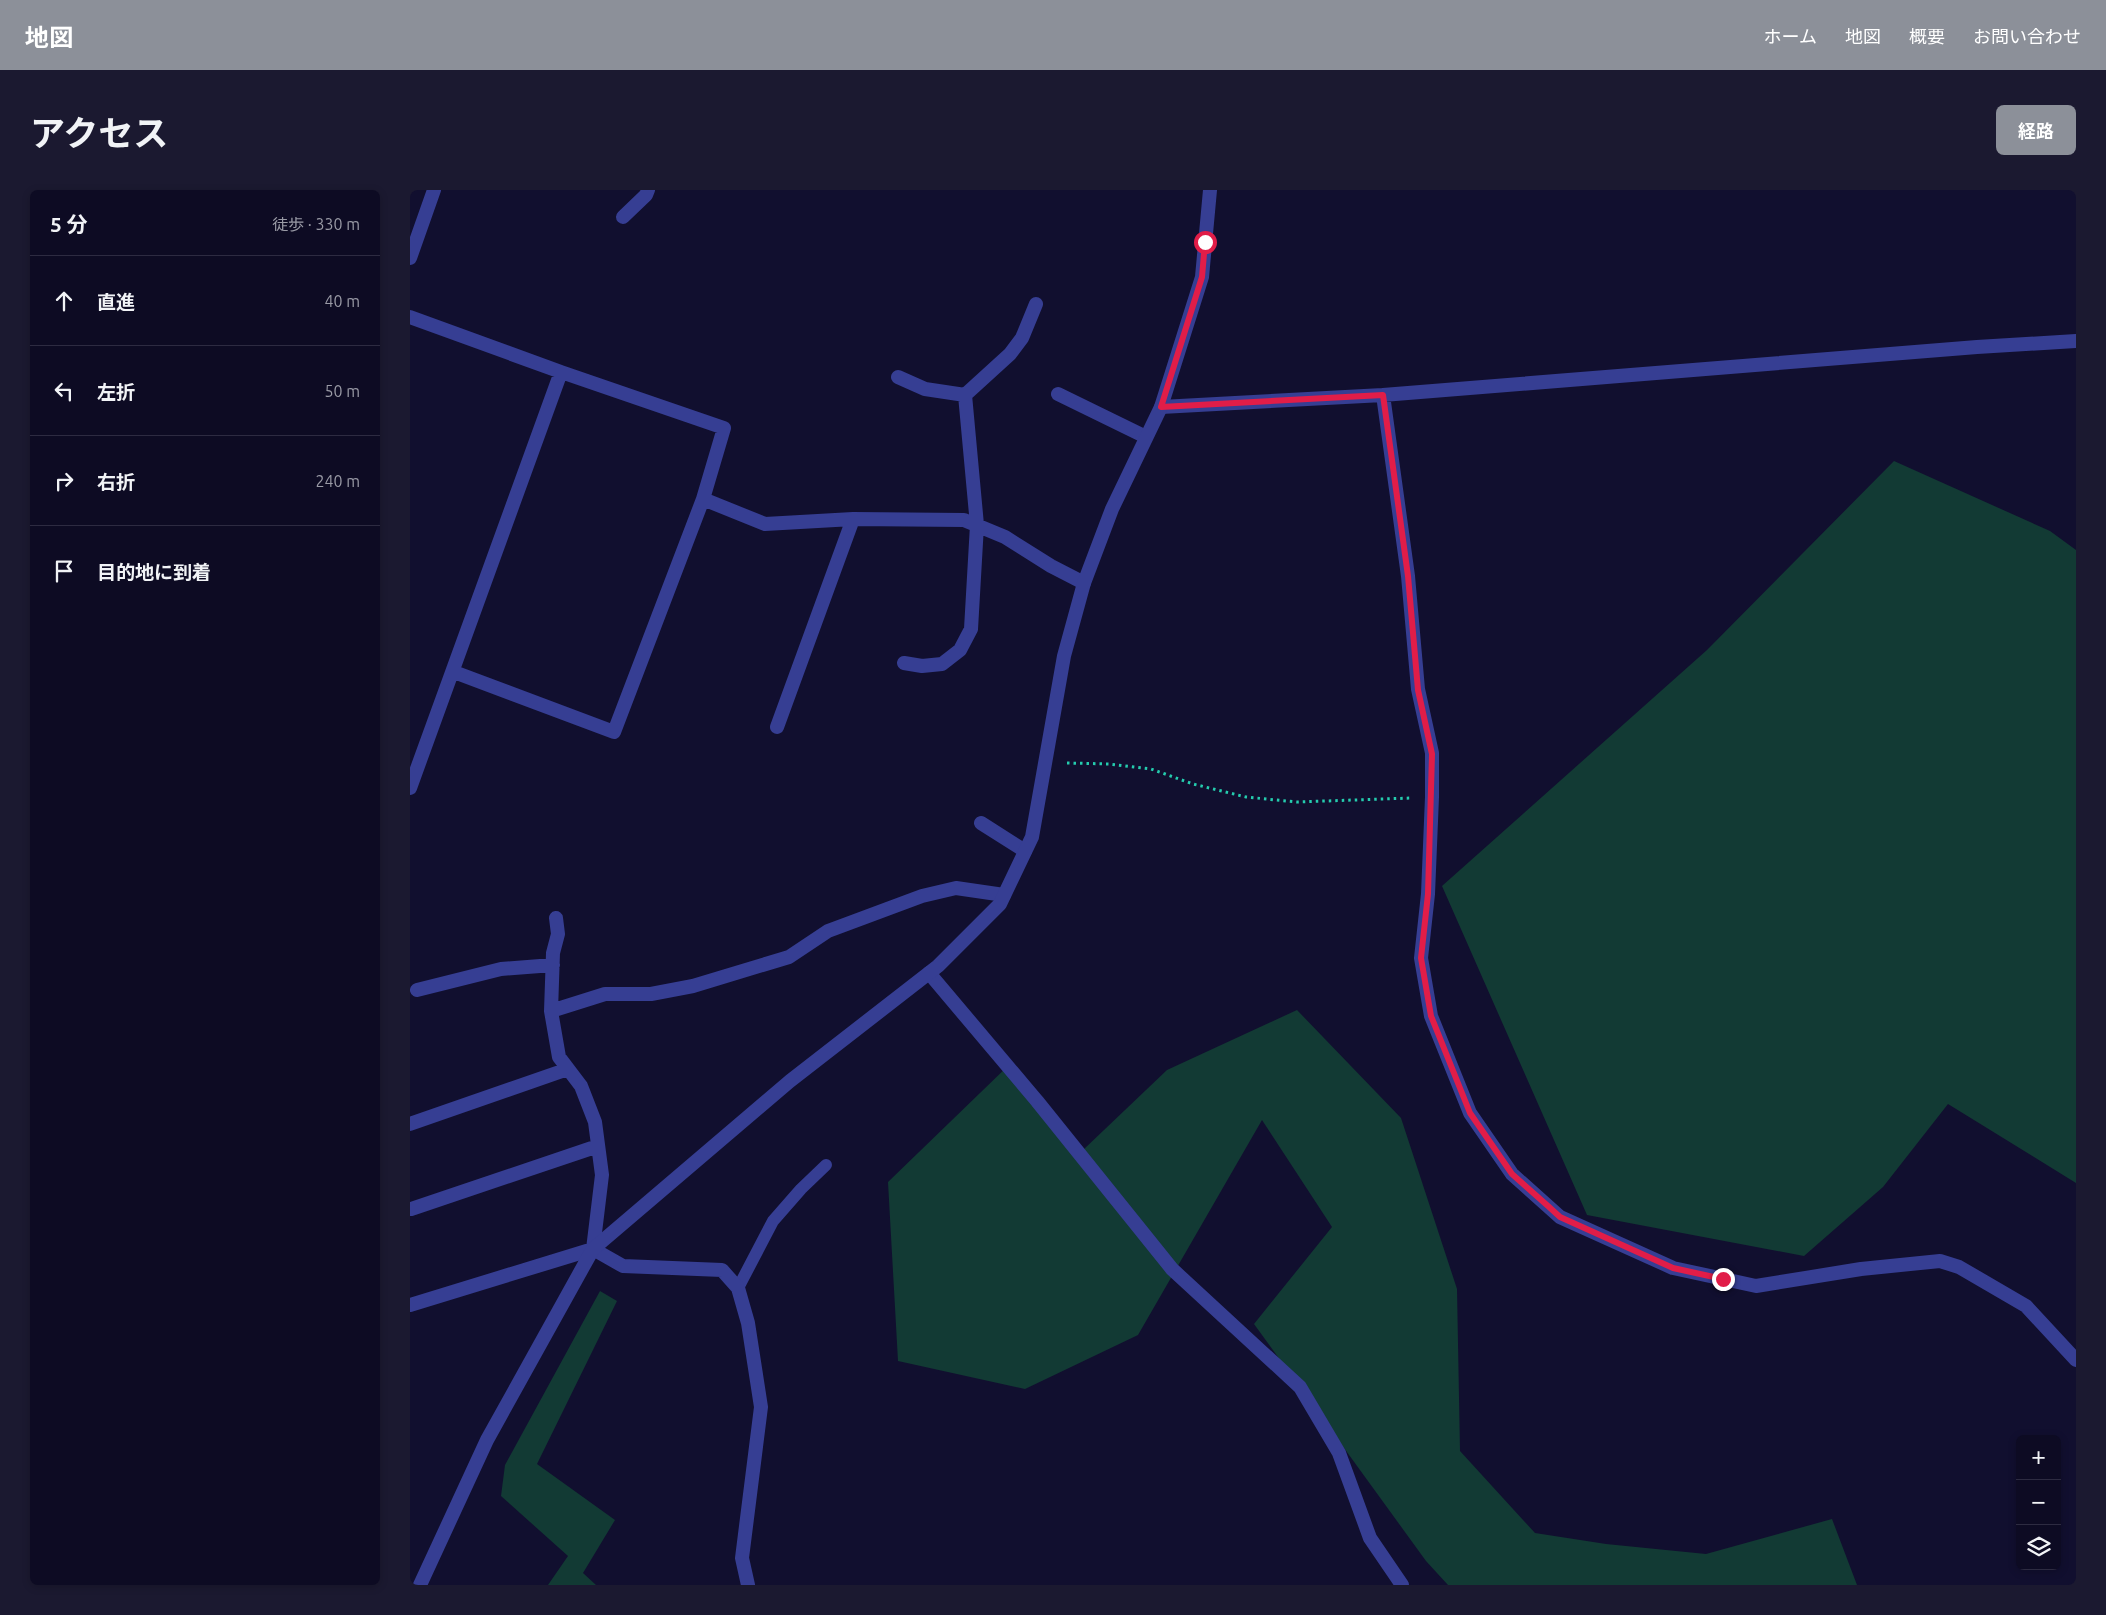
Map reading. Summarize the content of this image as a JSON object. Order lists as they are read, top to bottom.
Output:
{
  "page": {
    "header": "地図",
    "nav": [
      "ホーム",
      "地図",
      "概要",
      "お問い合わせ"
    ],
    "title": "アクセス",
    "buttons": "経路",
    "heading": ["5 分", "徒歩 · 330 m"],
    "list": [
      ["直進", "40 m"],
      ["左折", "50 m"],
      ["右折", "240 m"],
      "目的地に到着"
    ],
    "map_buttons": ["+", "−"]
  }
}
